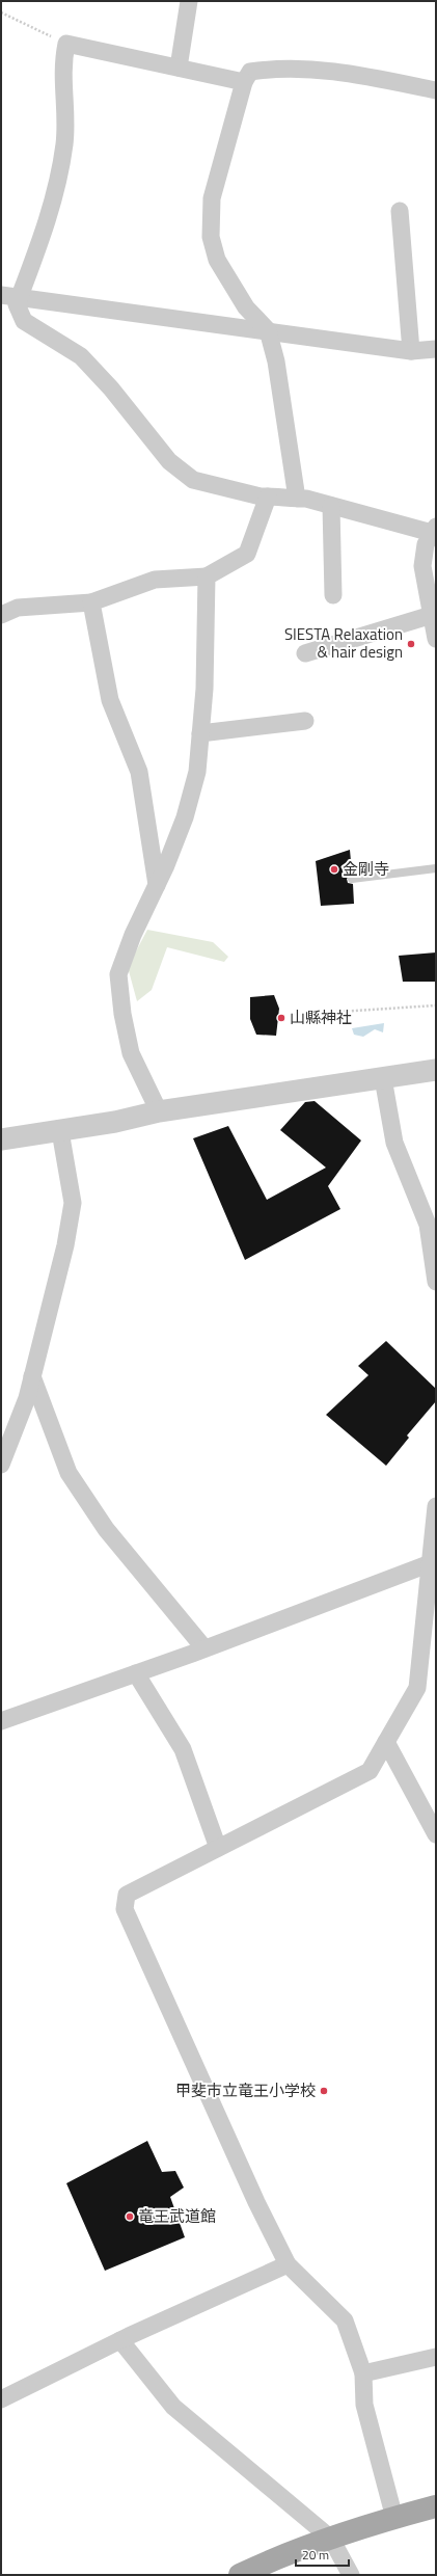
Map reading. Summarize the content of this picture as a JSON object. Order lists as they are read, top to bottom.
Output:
{
  "places": [
    "SIESTA Relaxation & hair design",
    "金剛寺",
    "山縣神社",
    "甲斐市立竜王小学校",
    "竜王武道館"
  ],
  "scale_bar": "20 m"
}
